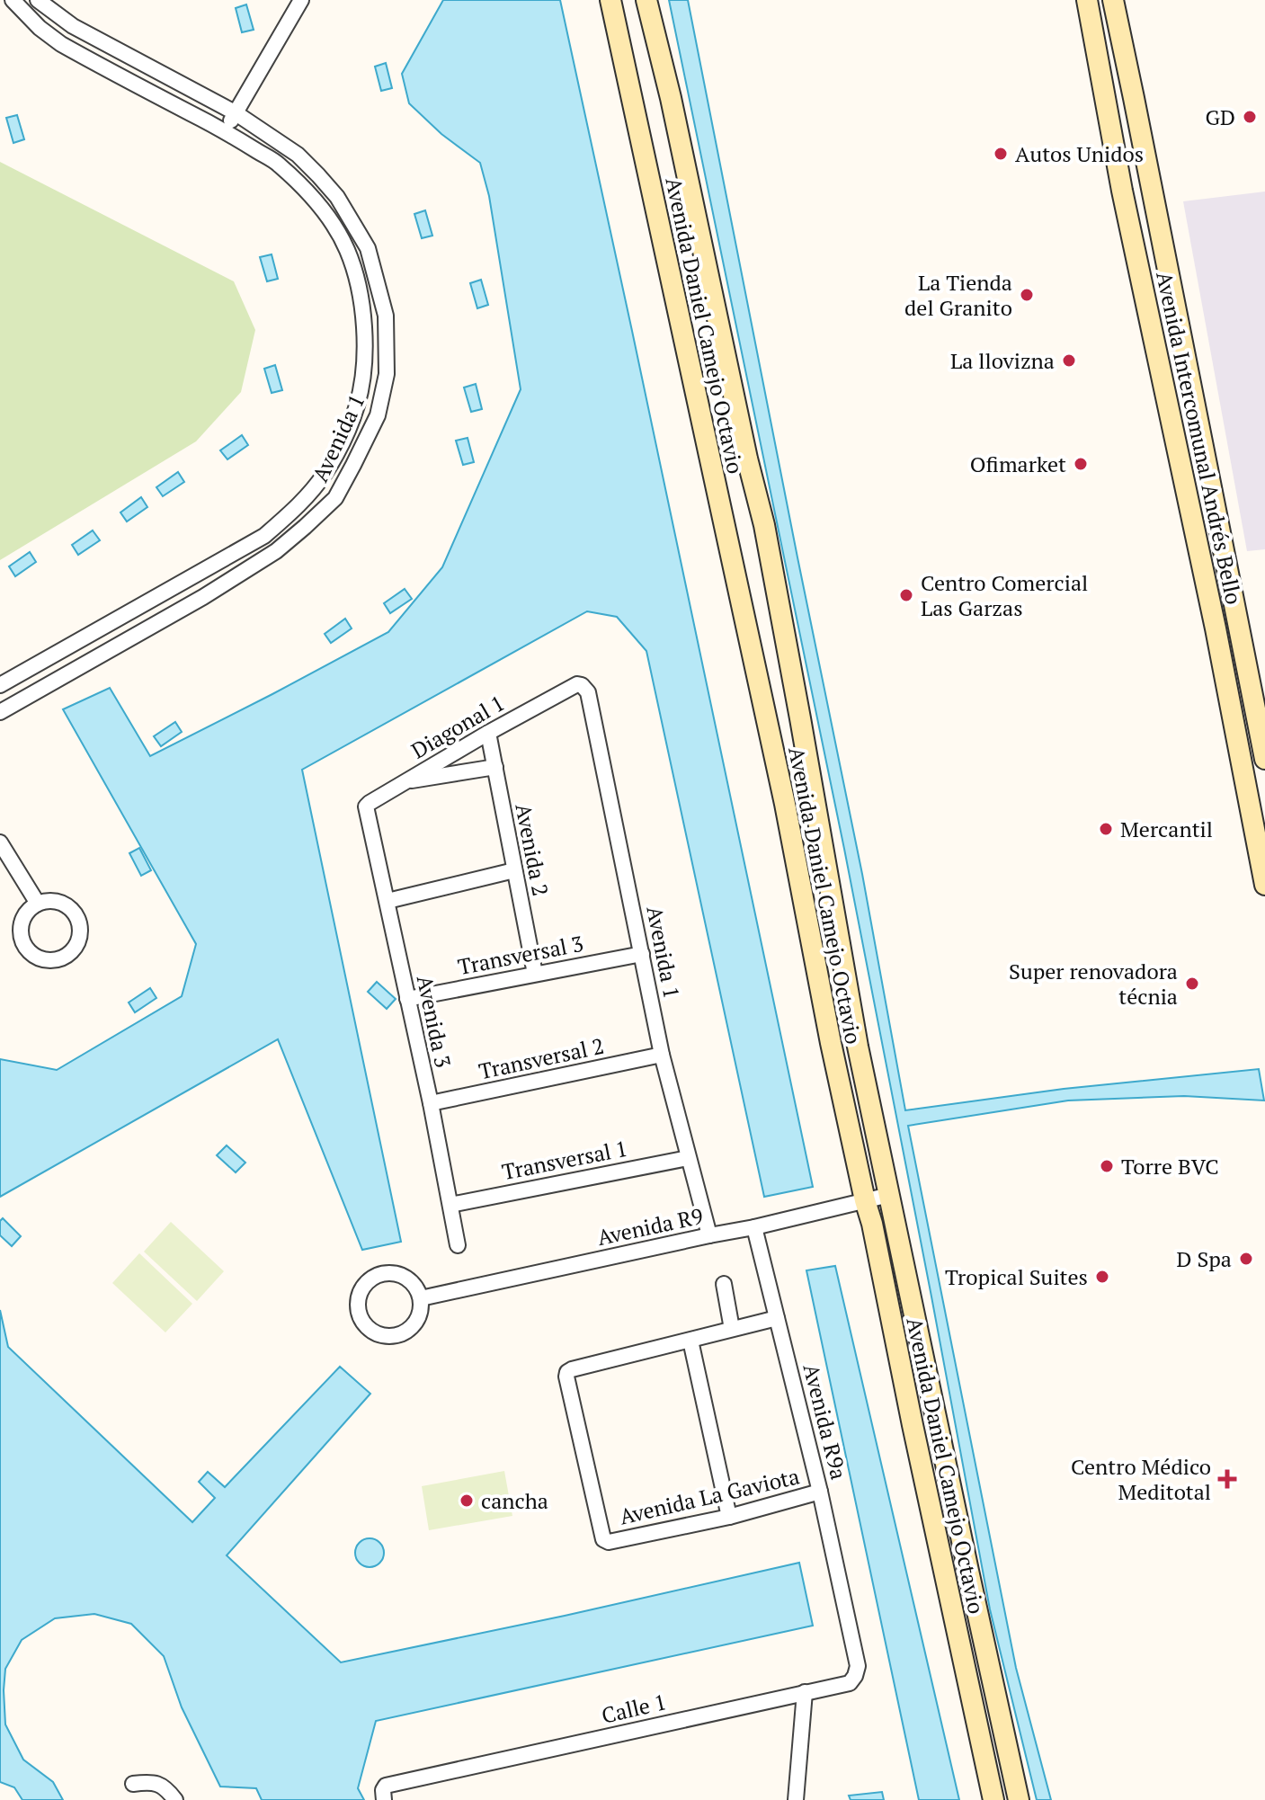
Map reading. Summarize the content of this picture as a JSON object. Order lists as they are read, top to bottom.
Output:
{
  "streets": {
    "main road": ["Avenida Daniel Camejo Octavio", "Avenida Intercomunal Andrés Bello"],
    "street": [
      "Avenida 1",
      "Diagonal 1",
      "Avenida 2",
      "Transversal 3",
      "Avenida 3",
      "Transversal 2",
      "Transversal 1",
      "Avenida R9",
      "Avenida R9a",
      "Avenida La Gaviota",
      "Calle 1"
    ]
  },
  "crossings": [
    ["Avenida Daniel Camejo Octavio", "Avenida R9"],
    ["Avenida 1", "Diagonal 1"],
    ["Avenida 1", "Transversal 3"],
    ["Avenida 1", "Transversal 2"],
    ["Avenida 1", "Transversal 1"],
    ["Avenida 1", "Avenida R9"],
    ["Diagonal 1", "Avenida 2"],
    ["Diagonal 1", "Avenida 3"],
    ["Avenida 2", "Transversal 3"],
    ["Transversal 3", "Avenida 3"],
    ["Avenida 3", "Transversal 2"],
    ["Avenida 3", "Transversal 1"],
    ["Avenida R9", "Avenida R9a"],
    ["Avenida R9a", "Avenida La Gaviota"],
    ["Avenida R9a", "Calle 1"]
  ],
  "places": {
    "other": [
      "GD",
      "Autos Unidos",
      "La Tienda del Granito",
      "La llovizna",
      "Ofimarket",
      "Centro Comercial Las Garzas",
      "Mercantil",
      "Super renovadora técnia",
      "Torre BVC",
      "D Spa",
      "Tropical Suites",
      "cancha"
    ],
    "health": ["Centro Médico Meditotal"]
  }
}
